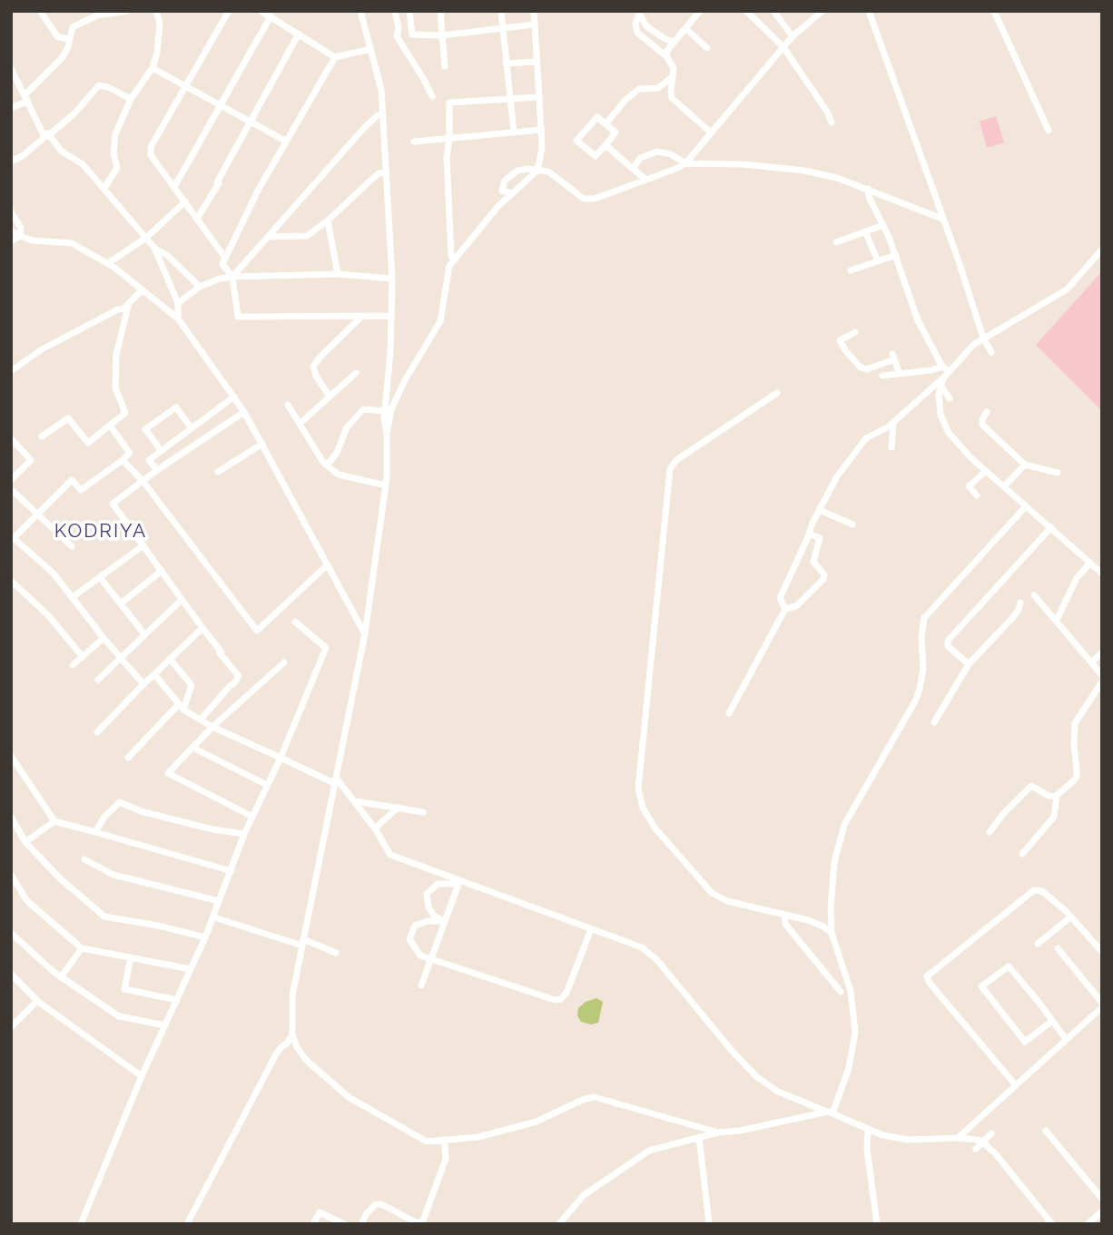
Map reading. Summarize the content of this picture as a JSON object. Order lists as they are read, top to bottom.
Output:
{
  "districts": ["KODRIYA"]
}
